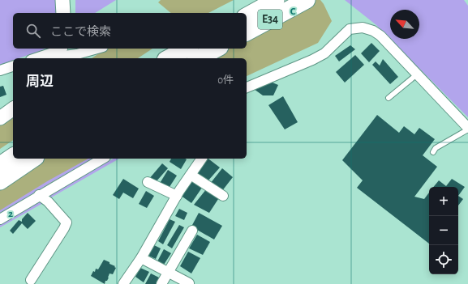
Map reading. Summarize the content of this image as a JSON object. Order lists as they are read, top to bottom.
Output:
{
  "streets": {
    "highway": ["E34"]
  },
  "north": "top left",
  "page": {
    "search": "ここで検索",
    "heading": ["周辺", "0件"],
    "map_buttons": ["+", "−"]
  },
  "grid": {
    "columns": ["C"],
    "rows": ["2"]
  }
}
